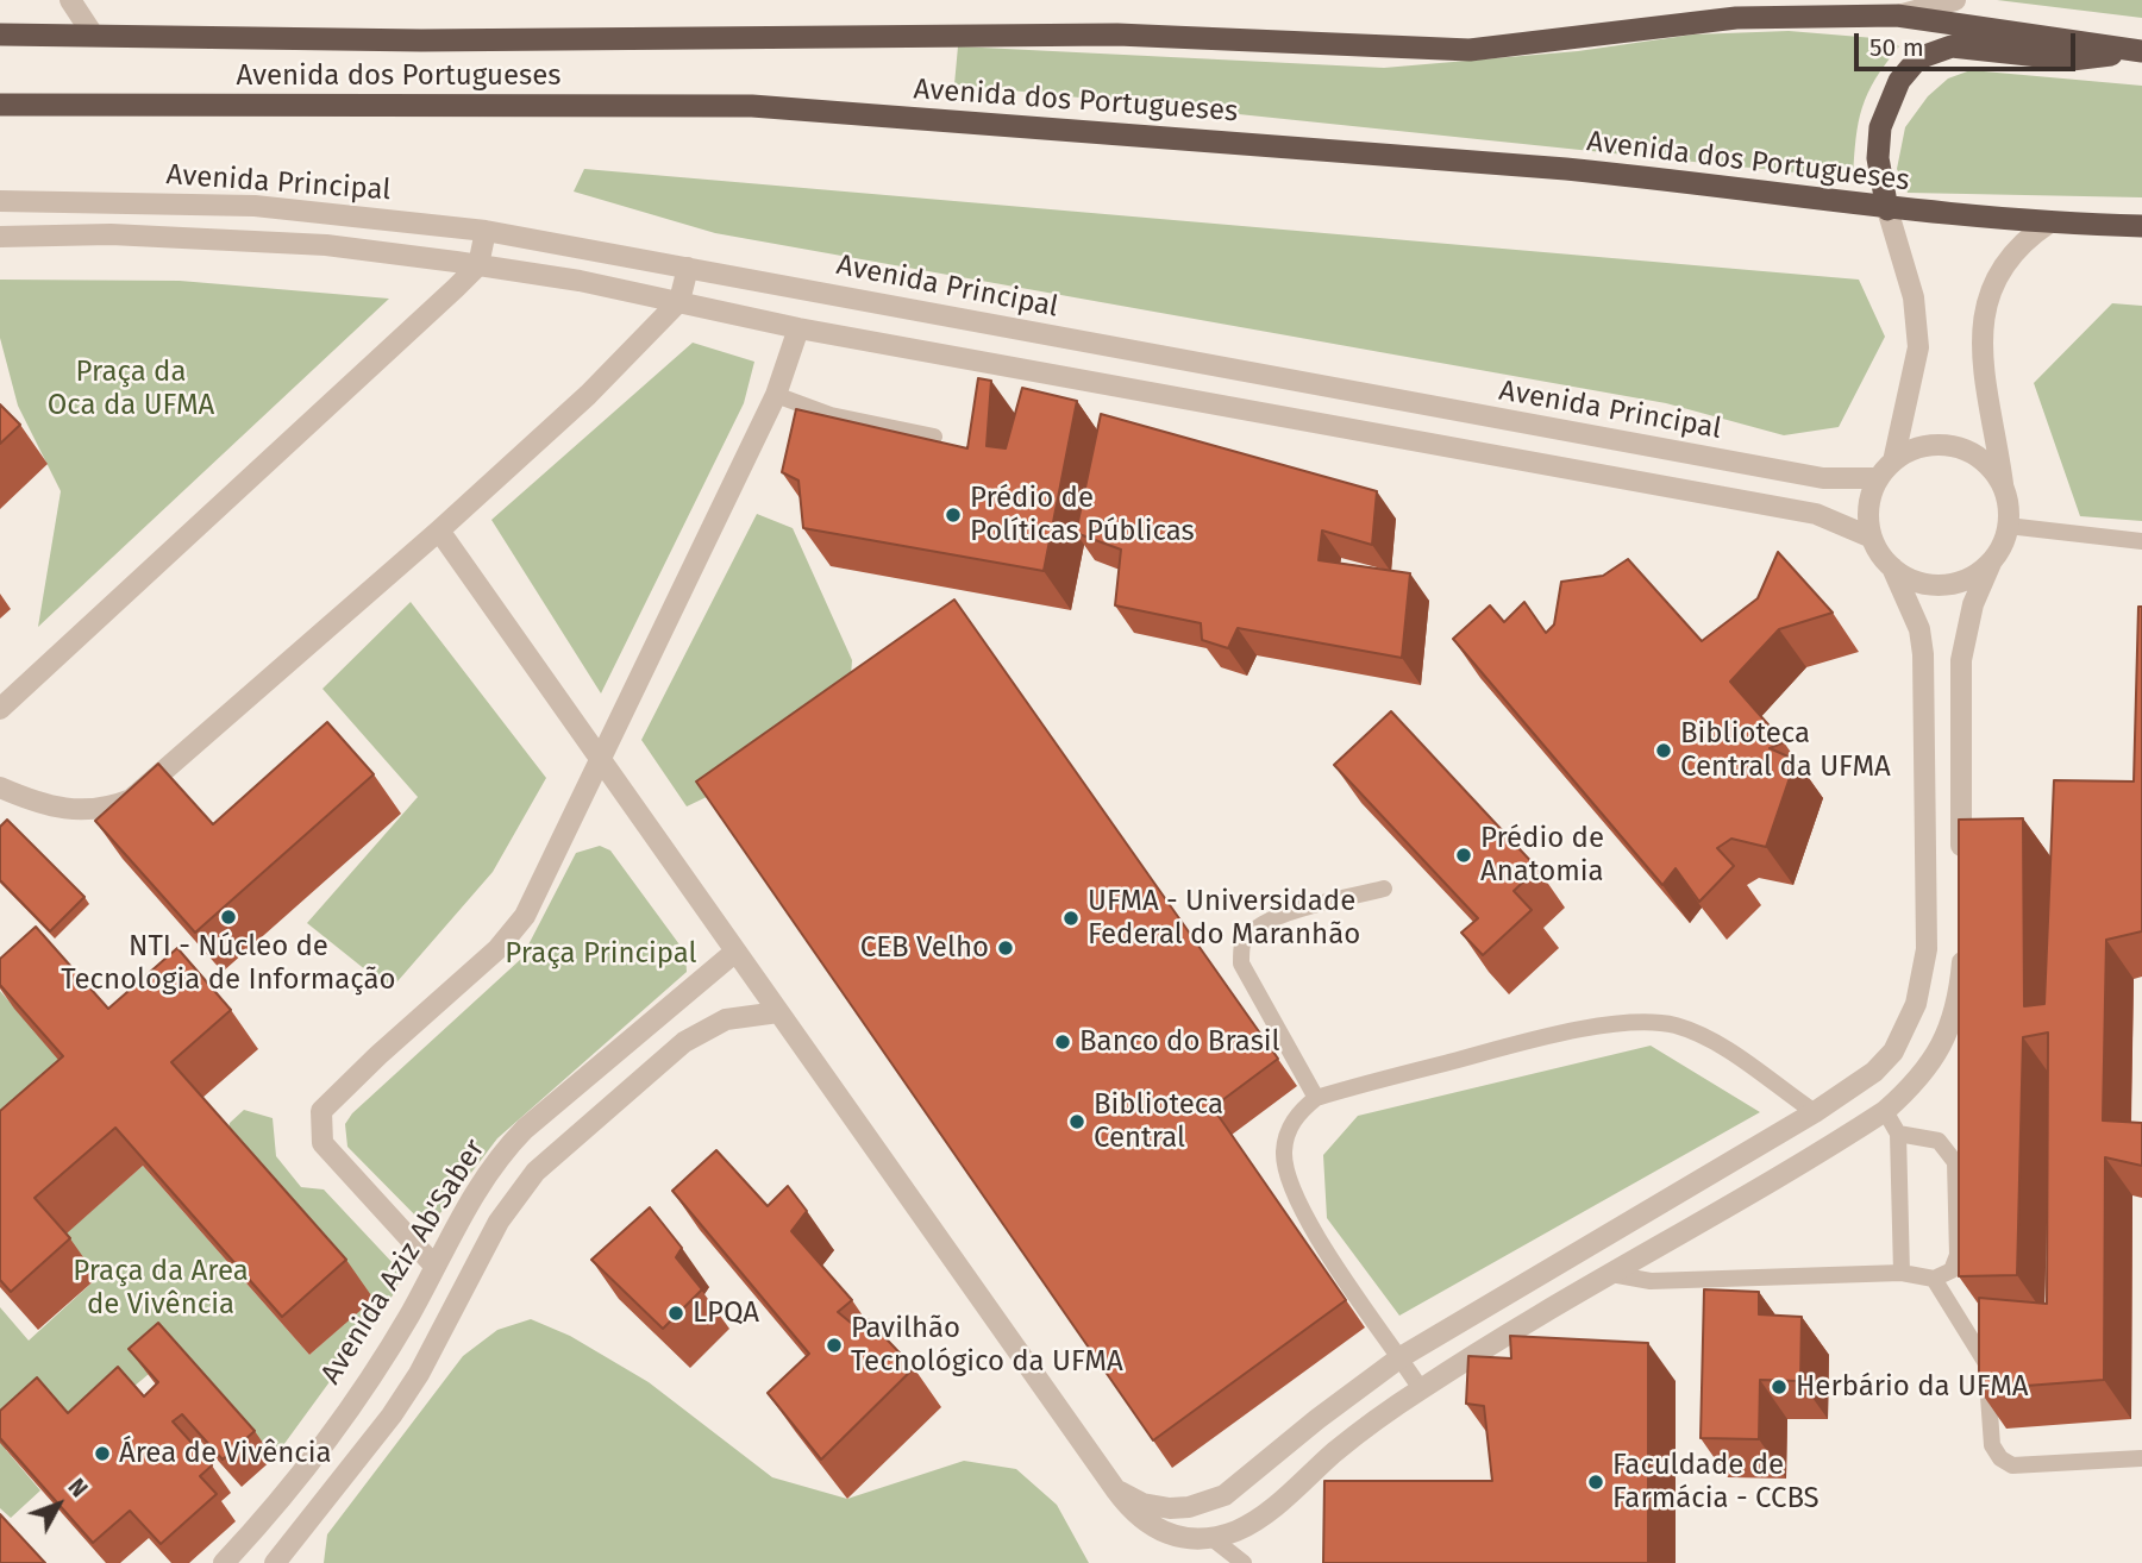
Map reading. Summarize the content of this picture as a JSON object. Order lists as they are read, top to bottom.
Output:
{
  "streets": {
    "highway": ["Avenida dos Portugueses"],
    "street": ["Avenida Principal", "Avenida Aziz Ab'Saber"]
  },
  "parks": ["Praça da Oca da UFMA", "Praça Principal", "Praça da Area de Vivência"],
  "places": [
    "Prédio de Políticas Públicas",
    "Biblioteca Central da UFMA",
    "Prédio de Anatomia",
    "NTI - Núcleo de Tecnologia de Informação",
    "UFMA - Universidade Federal do Maranhão",
    "CEB Velho",
    "Banco do Brasil",
    "Biblioteca Central",
    "LPQA",
    "Pavilhão Tecnológico da UFMA",
    "Herbário da UFMA",
    "Área de Vivência",
    "Faculdade de Farmácia - CCBS"
  ],
  "scale_bar": "50 m",
  "north": "top right"
}
